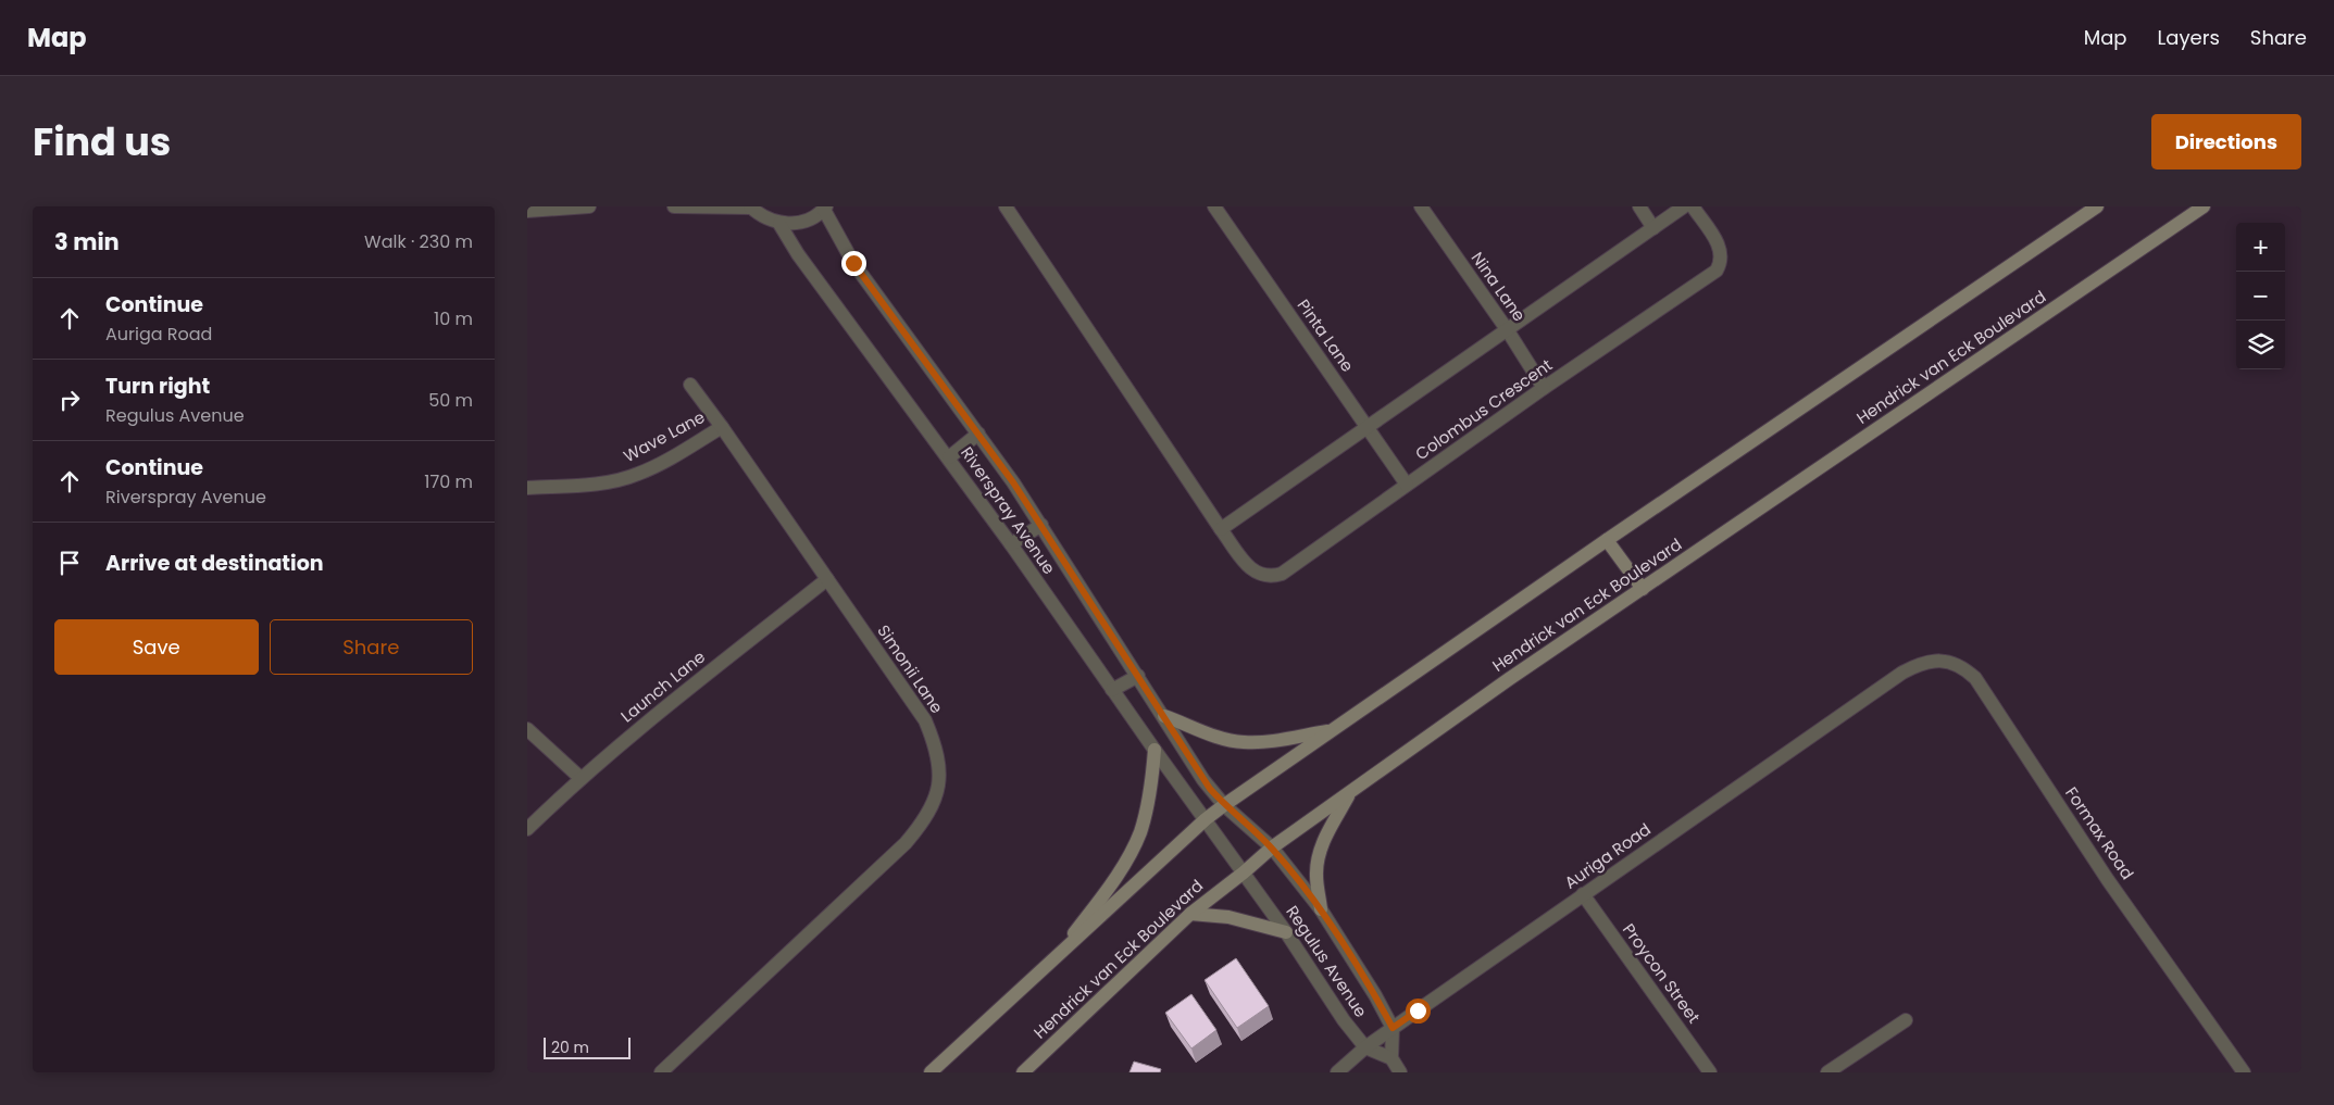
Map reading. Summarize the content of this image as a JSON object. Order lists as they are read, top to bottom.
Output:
{
  "streets": {
    "main road": ["Hendrick van Eck Boulevard"],
    "street": [
      "Nina Lane",
      "Pinta Lane",
      "Colombus Crescent",
      "Wave Lane",
      "Riverspray Avenue",
      "Simonii Lane",
      "Launch Lane",
      "Formax Road",
      "Auriga Road",
      "Regulus Avenue",
      "Proycon Street"
    ]
  },
  "crossings": [
    ["Nina Lane", "Colombus Crescent"],
    ["Pinta Lane", "Colombus Crescent"],
    ["Hendrick van Eck Boulevard", "Riverspray Avenue"],
    ["Hendrick van Eck Boulevard", "Regulus Avenue"],
    ["Wave Lane", "Simonii Lane"],
    ["Riverspray Avenue", "Regulus Avenue"],
    ["Simonii Lane", "Launch Lane"],
    ["Formax Road", "Auriga Road"],
    ["Auriga Road", "Regulus Avenue"],
    ["Auriga Road", "Proycon Street"]
  ],
  "scale_bar": "20 m",
  "page": {
    "header": "Map",
    "nav": ["Map", "Layers", "Share"],
    "title": "Find us",
    "buttons": [
      "Directions",
      ["Save", "Share"]
    ],
    "heading": ["3 min", "Walk · 230 m"],
    "map_buttons": ["+", "−"],
    "list": [
      ["Continue", "Auriga Road", "10 m"],
      ["Turn right", "Regulus Avenue", "50 m"],
      ["Continue", "Riverspray Avenue", "170 m"],
      "Arrive at destination"
    ],
    "scale": "20 m"
  }
}
